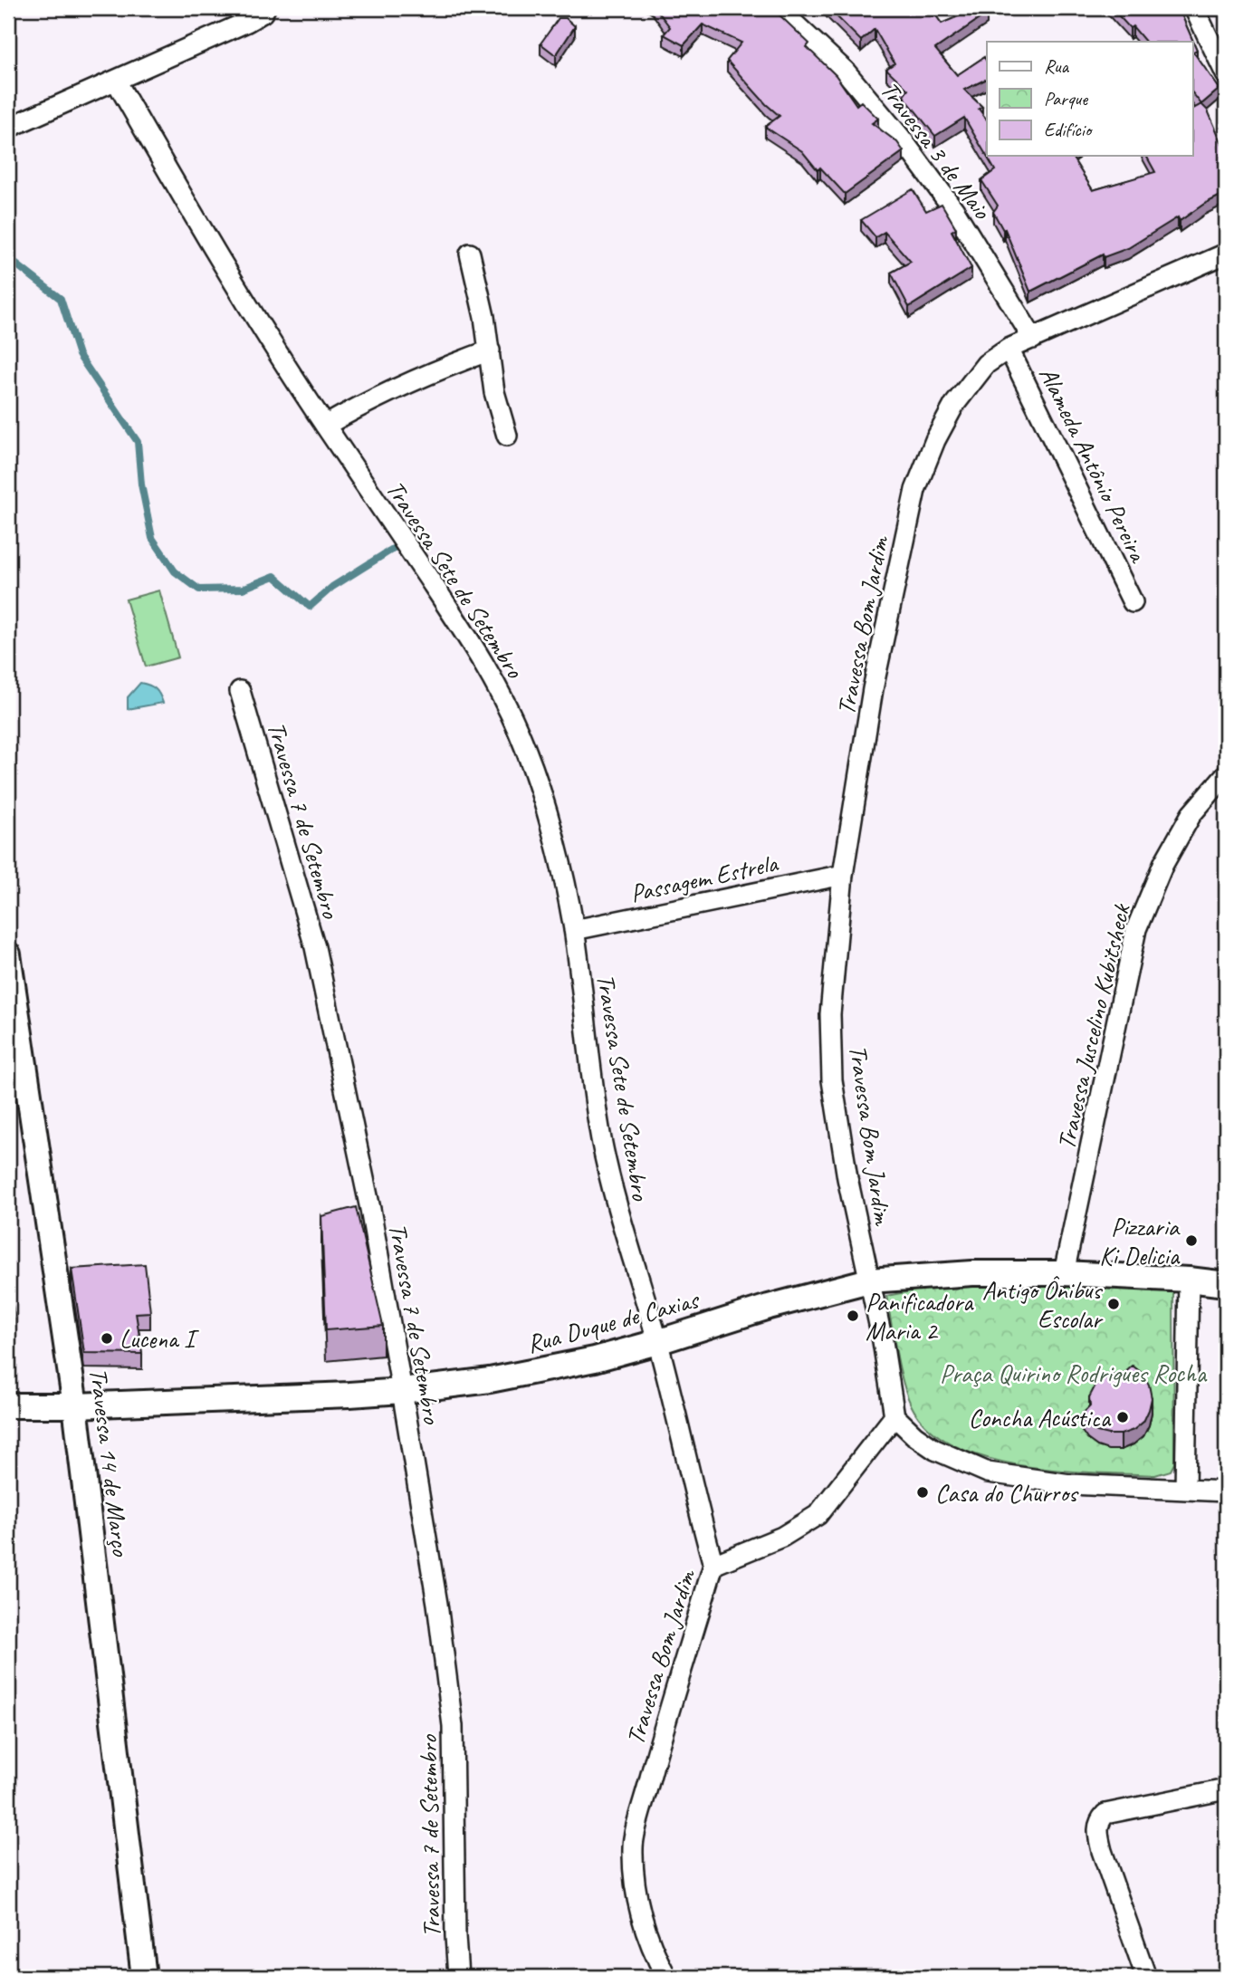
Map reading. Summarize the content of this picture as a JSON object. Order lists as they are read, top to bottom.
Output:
{
  "streets": {
    "street": [
      "Travessa 3 de Maio",
      "Alameda Antônio Pereira",
      "Travessa Sete de Setembro",
      "Travessa Bom Jardim",
      "Travessa 7 de Setembro",
      "Passagem Estrela",
      "Travessa Juscelino Kubitsheck",
      "Rua Duque de Caxias",
      "Travessa 14 de Março"
    ]
  },
  "crossings": [
    ["Travessa 3 de Maio", "Travessa Bom Jardim"],
    ["Alameda Antônio Pereira", "Travessa Bom Jardim"],
    ["Travessa Sete de Setembro", "Travessa Bom Jardim"],
    ["Travessa Sete de Setembro", "Passagem Estrela"],
    ["Travessa Sete de Setembro", "Rua Duque de Caxias"],
    ["Travessa Bom Jardim", "Passagem Estrela"],
    ["Travessa Bom Jardim", "Rua Duque de Caxias"],
    ["Travessa 7 de Setembro", "Rua Duque de Caxias"],
    ["Travessa Juscelino Kubitsheck", "Rua Duque de Caxias"],
    ["Rua Duque de Caxias", "Travessa 14 de Março"]
  ],
  "parks": ["Praça Quirino Rodrigues Rocha"],
  "places": [
    "Pizzaria Ki Delicia",
    "Antigo Ônibus Escolar",
    "Panificadora Maria 2",
    "Lucena I",
    "Concha Acústica",
    "Casa do Churros"
  ],
  "legend": ["Rua", "Parque", "Edifício"]
}
